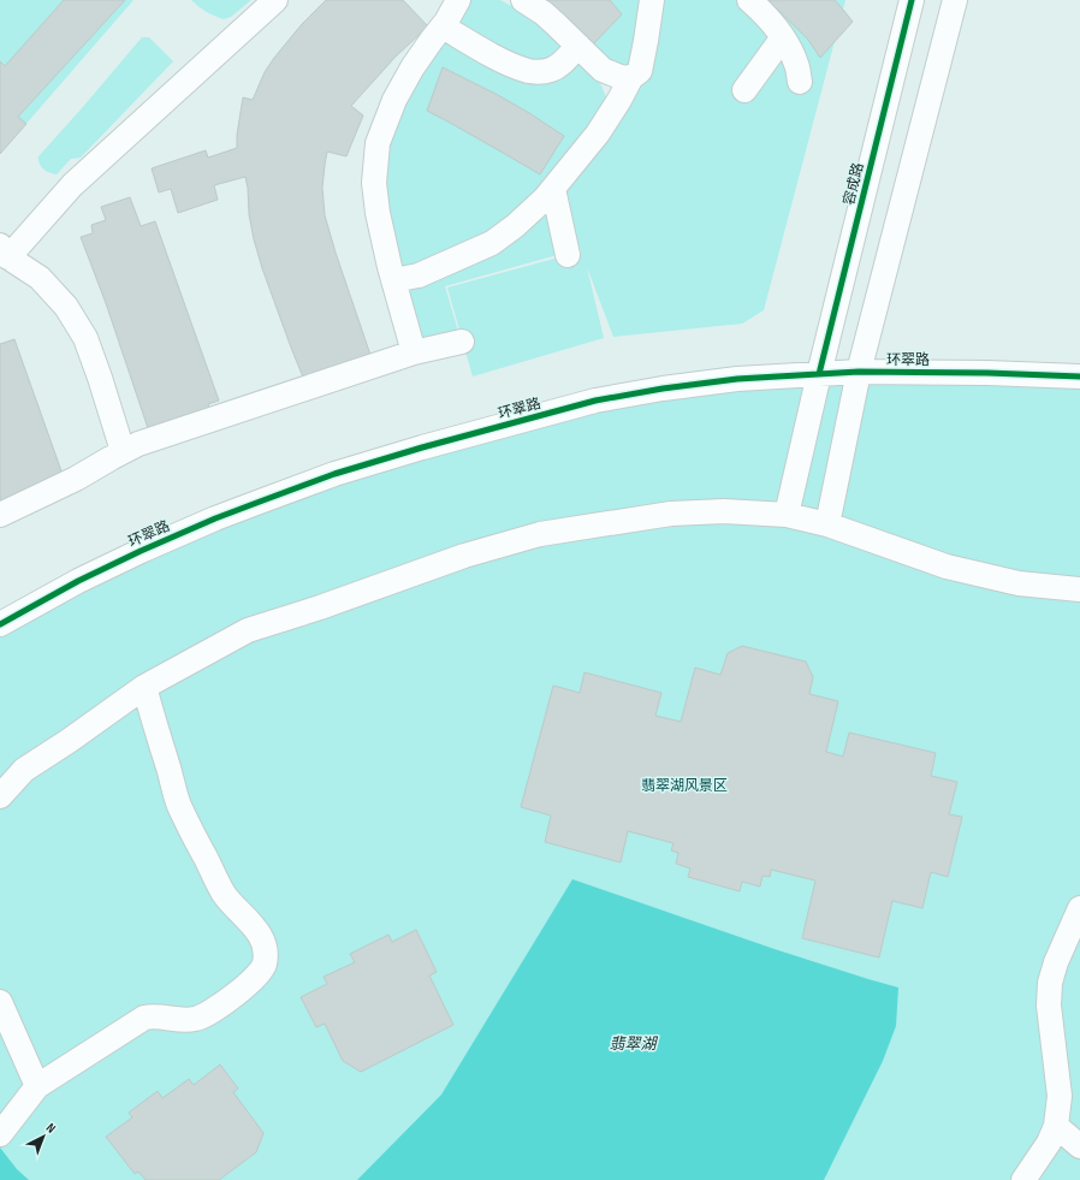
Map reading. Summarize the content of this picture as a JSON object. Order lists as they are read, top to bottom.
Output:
{
  "streets": {
    "street": ["容成路", "环翠路"]
  },
  "crossings": [
    ["容成路", "环翠路"]
  ],
  "water": ["翡翠湖"],
  "parks": ["翡翠湖风景区"],
  "north": "top right"
}
